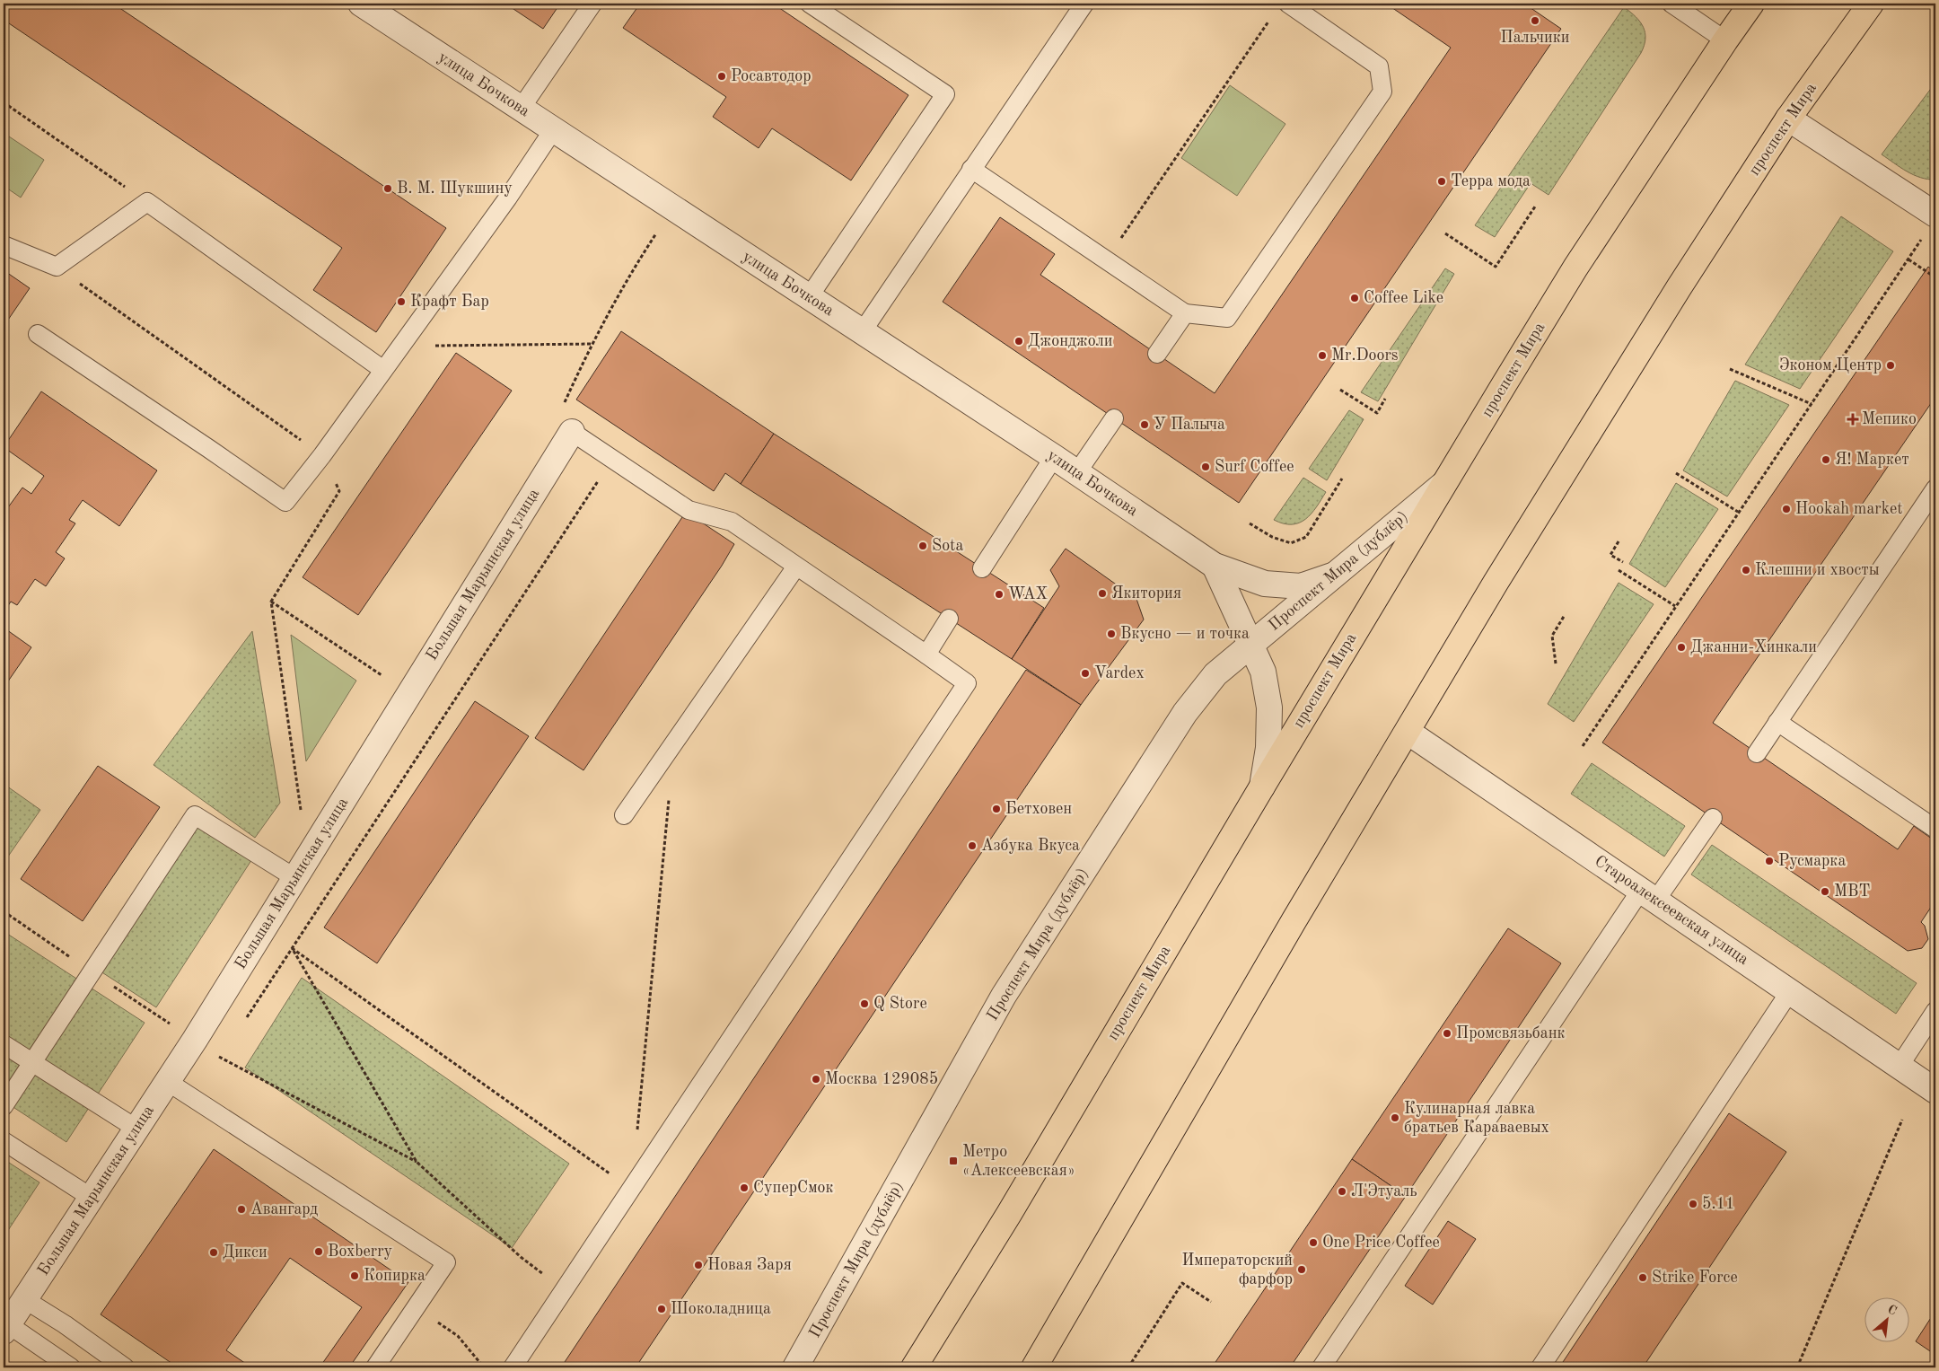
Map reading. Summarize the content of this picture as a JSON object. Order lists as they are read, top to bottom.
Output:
{
  "streets": {
    "main road": ["проспект Мира"],
    "street": [
      "улица Бочкова",
      "Проспект Мира (дублёр)",
      "Большая Марьинская улица",
      "Староалексеевская улица"
    ]
  },
  "crossings": [
    ["улица Бочкова", "Проспект Мира (дублёр)"],
    ["проспект Мира", "Проспект Мира (дублёр)"],
    ["проспект Мира", "Староалексеевская улица"]
  ],
  "places": {
    "other": [
      "Пальчики",
      "Росавтодор",
      "Терра мода",
      "В. М. Шукшину",
      "Coffee Like",
      "Крафт Бар",
      "Джонджоли",
      "Mr.Doors",
      "Эконом Центр",
      "У Палыча",
      "Я! Маркет",
      "Surf Coffee",
      "Hookah market",
      "Sota",
      "Клешни и хвосты",
      "Якитория",
      "WAX",
      "Вкусно — и точка",
      "Джанни-Хинкали",
      "Vardex",
      "Бетховен",
      "Азбука Вкуса",
      "Русмарка",
      "MBT",
      "Q Store",
      "Промсвязьбанк",
      "Москва 129085",
      "Кулинарная лавка братьев Караваевых",
      "СуперСмок",
      "Л'Этуаль",
      "5.11",
      "Авангард",
      "One Price Coffee",
      "Boxberry",
      "Дикси",
      "Новая Заря",
      "Императорский фарфор",
      "Копирка",
      "Strike Force",
      "Шоколадница"
    ],
    "health": ["Мепико"],
    "transit": ["Метро «Алексеевская»"]
  },
  "north": "top right"
}
